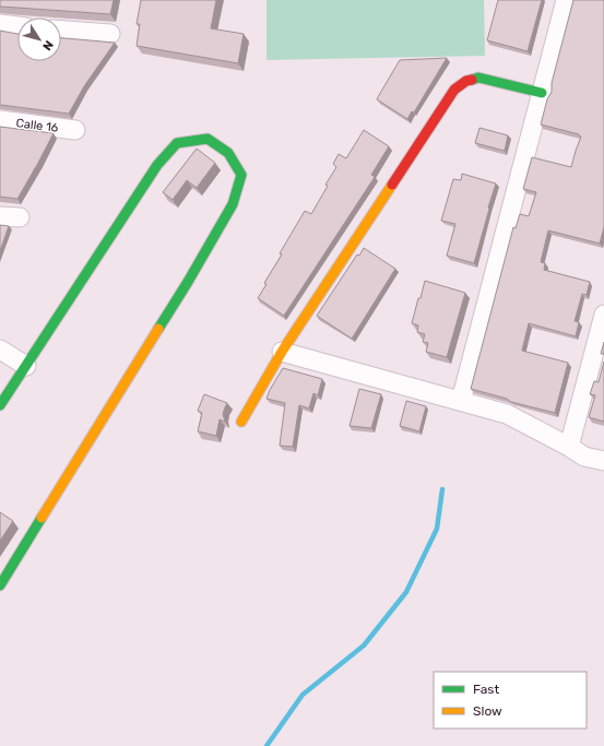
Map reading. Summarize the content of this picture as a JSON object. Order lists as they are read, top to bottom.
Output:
{
  "streets": {
    "street": ["Calle 16"]
  },
  "legend": ["Fast", "Slow"],
  "north": "bottom right"
}
